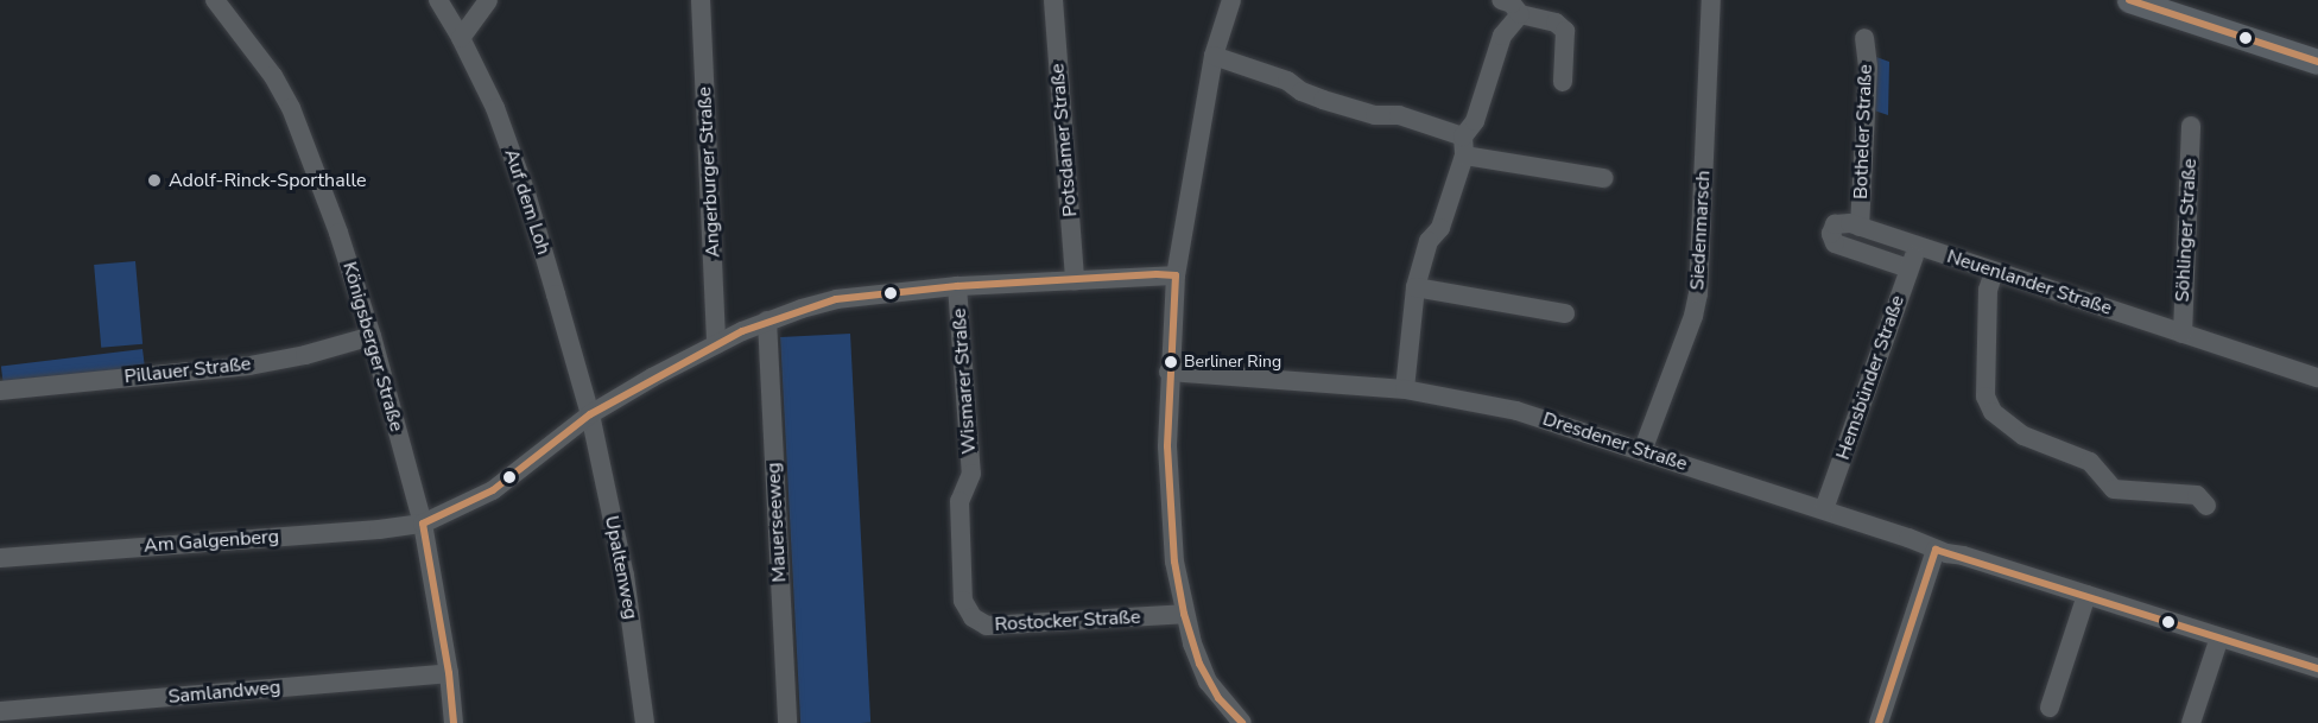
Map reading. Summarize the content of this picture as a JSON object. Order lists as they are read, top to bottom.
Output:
{
  "streets": {
    "street": [
      "Botheler Straße",
      "Potsdamer Straße",
      "Angerburger Straße",
      "Auf dem Loh",
      "Siedenmarsch",
      "Söhlinger Straße",
      "Neuenlander Straße",
      "Königsberger Straße",
      "Pillauer Straße",
      "Hemsbünder Straße",
      "Wismarer Straße",
      "Dresdener Straße",
      "Mauerseeweg",
      "Am Galgenberg",
      "Upaltenweg",
      "Rostocker Straße",
      "Samlandweg"
    ]
  },
  "crossings": [
    ["Botheler Straße", "Neuenlander Straße"],
    ["Potsdamer Straße", "Am Galgenberg"],
    ["Angerburger Straße", "Am Galgenberg"],
    ["Auf dem Loh", "Am Galgenberg"],
    ["Auf dem Loh", "Upaltenweg"],
    ["Siedenmarsch", "Dresdener Straße"],
    ["Söhlinger Straße", "Neuenlander Straße"],
    ["Neuenlander Straße", "Hemsbünder Straße"],
    ["Königsberger Straße", "Pillauer Straße"],
    ["Königsberger Straße", "Am Galgenberg"],
    ["Königsberger Straße", "Samlandweg"],
    ["Hemsbünder Straße", "Dresdener Straße"],
    ["Wismarer Straße", "Am Galgenberg"],
    ["Wismarer Straße", "Rostocker Straße"],
    ["Mauerseeweg", "Am Galgenberg"],
    ["Am Galgenberg", "Upaltenweg"]
  ],
  "places": ["Adolf-Rinck-Sporthalle", "Berliner Ring"]
}
